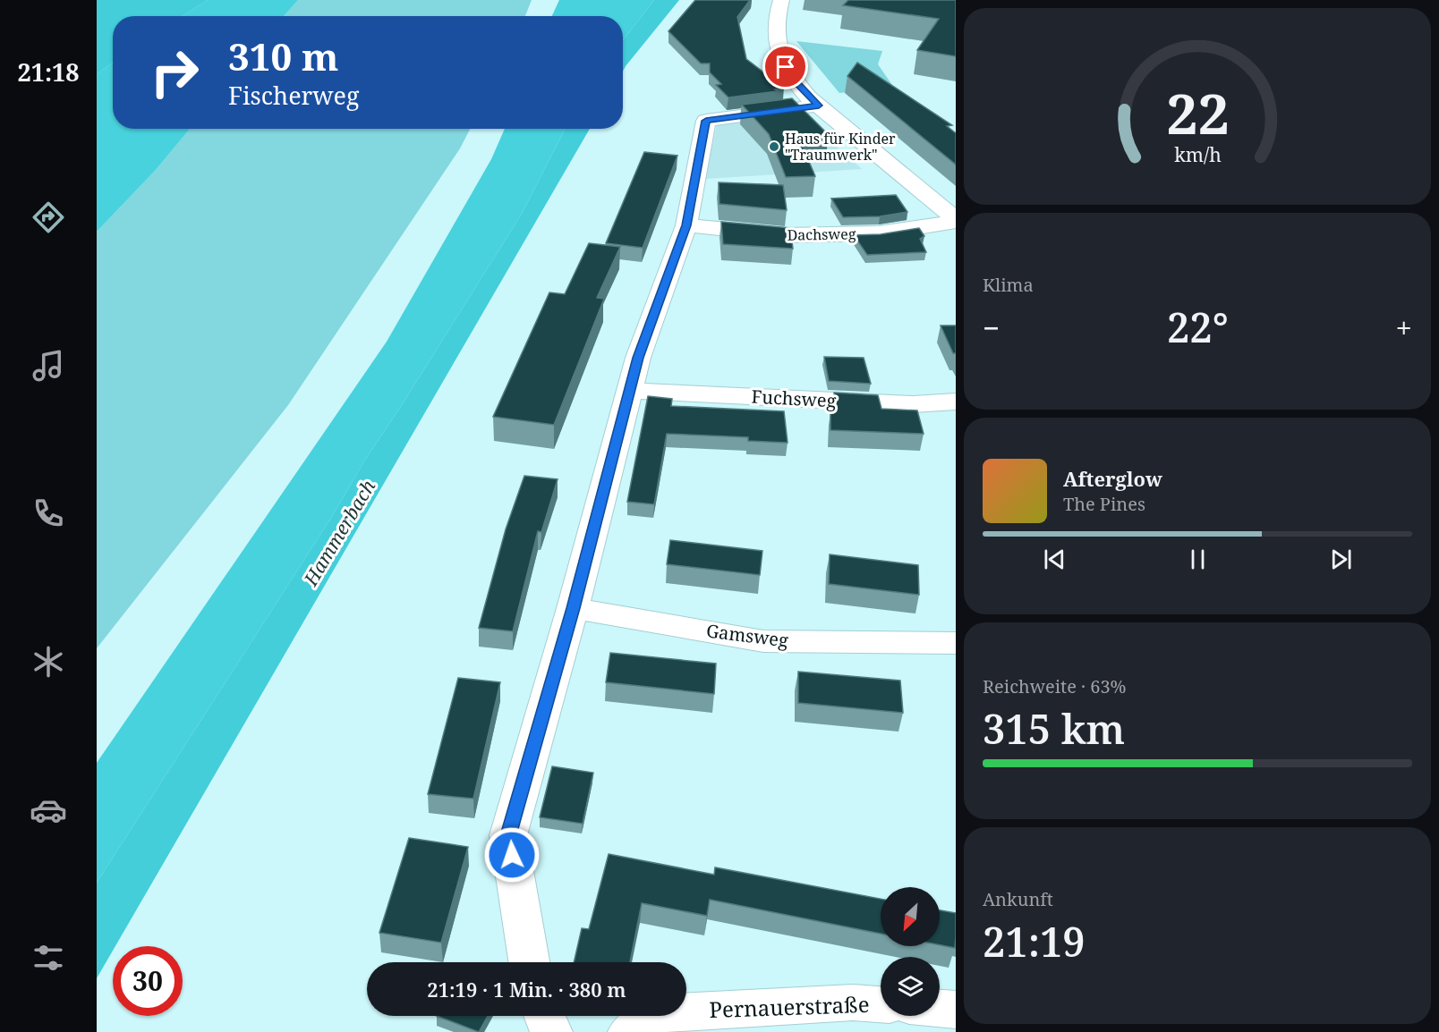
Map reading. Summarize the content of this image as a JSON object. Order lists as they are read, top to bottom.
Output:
{
  "streets": {
    "street": [
      "Dachsweg",
      "Fuchsweg",
      "Gamsweg",
      "Pernauerstraße"
    ]
  },
  "water": ["Hammerbach"],
  "places": ["Haus für Kinder \"Traumwerk\""],
  "north": "bottom left",
  "page": {
    "tabs": "21:18",
    "turn": ["310 m", "Fischerweg"],
    "tile": [
      "Klima",
      ["Reichweite · 63%", "315 km"],
      ["Ankunft", "21:19"]
    ],
    "heat": ["−", "22°", "+"],
    "song": ["Afterglow", "The Pines"],
    "limit": "30",
    "trip": "21:19 · 1 Min. · 380 m",
    "gauge": ["22", "km/h"]
  }
}
